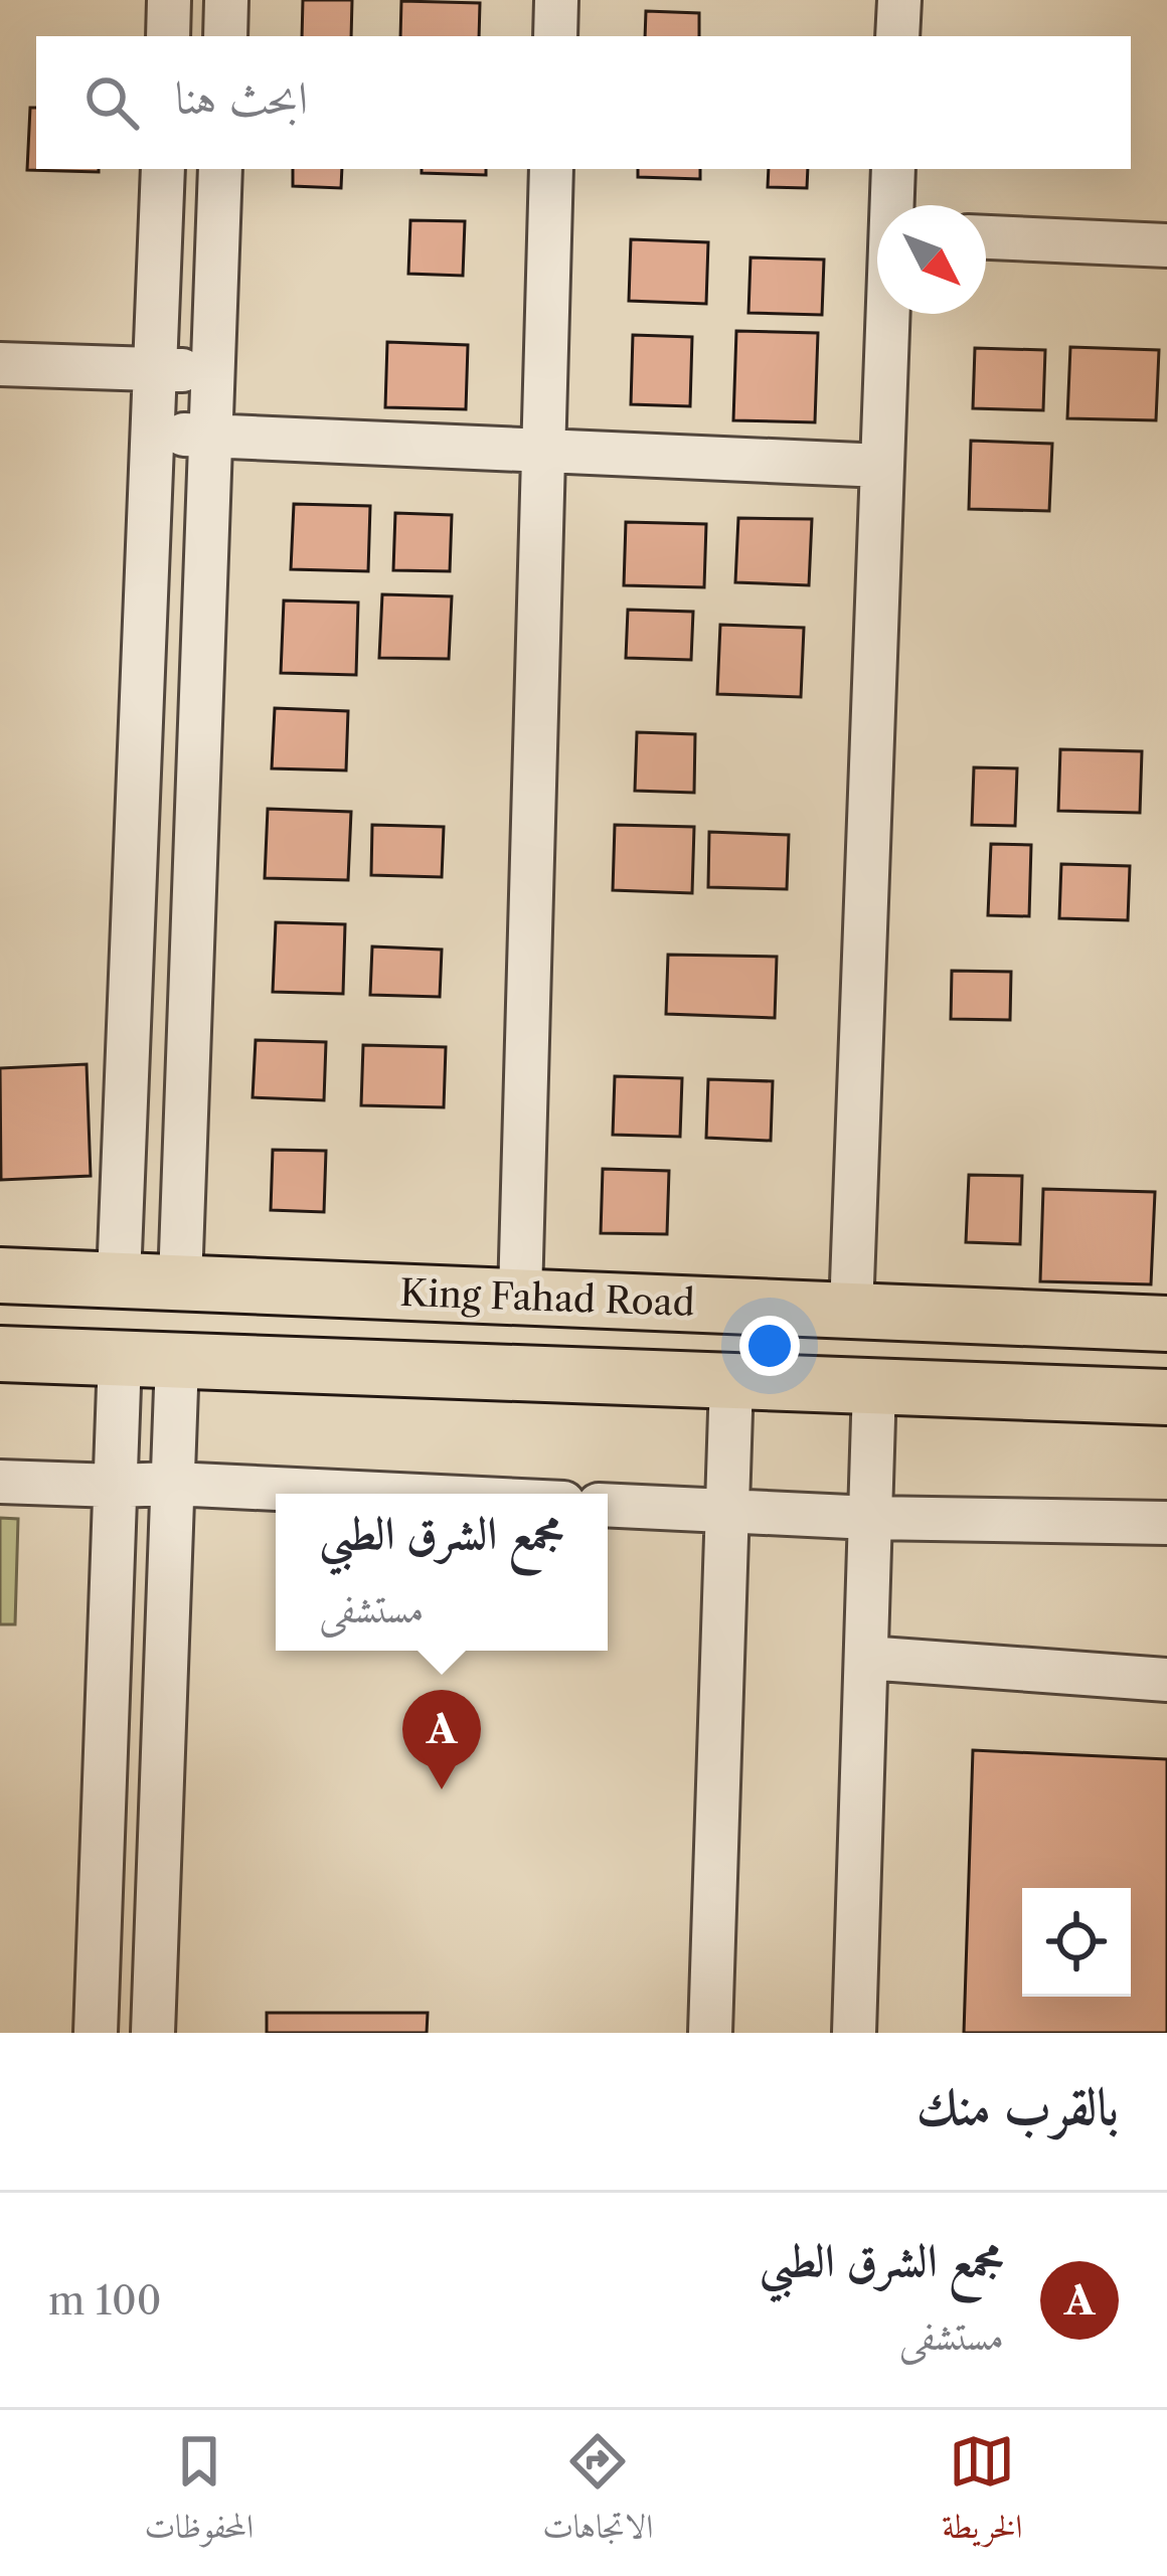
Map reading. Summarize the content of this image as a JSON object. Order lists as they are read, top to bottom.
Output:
{
  "streets": {
    "main road": ["King Fahad Road"]
  },
  "north": "bottom right",
  "page": {
    "search": "ابحث هنا",
    "popup": ["مجمع الشرق الطبي", "مستشفى"],
    "pins": "A",
    "heading": "بالقرب منك",
    "list": [
      {
        "mark": "A",
        "name": "مجمع الشرق الطبي",
        "note": "مستشفى",
        "value": "100 m"
      }
    ],
    "nav": ["الخريطة", "الاتجاهات", "المحفوظات"]
  }
}
